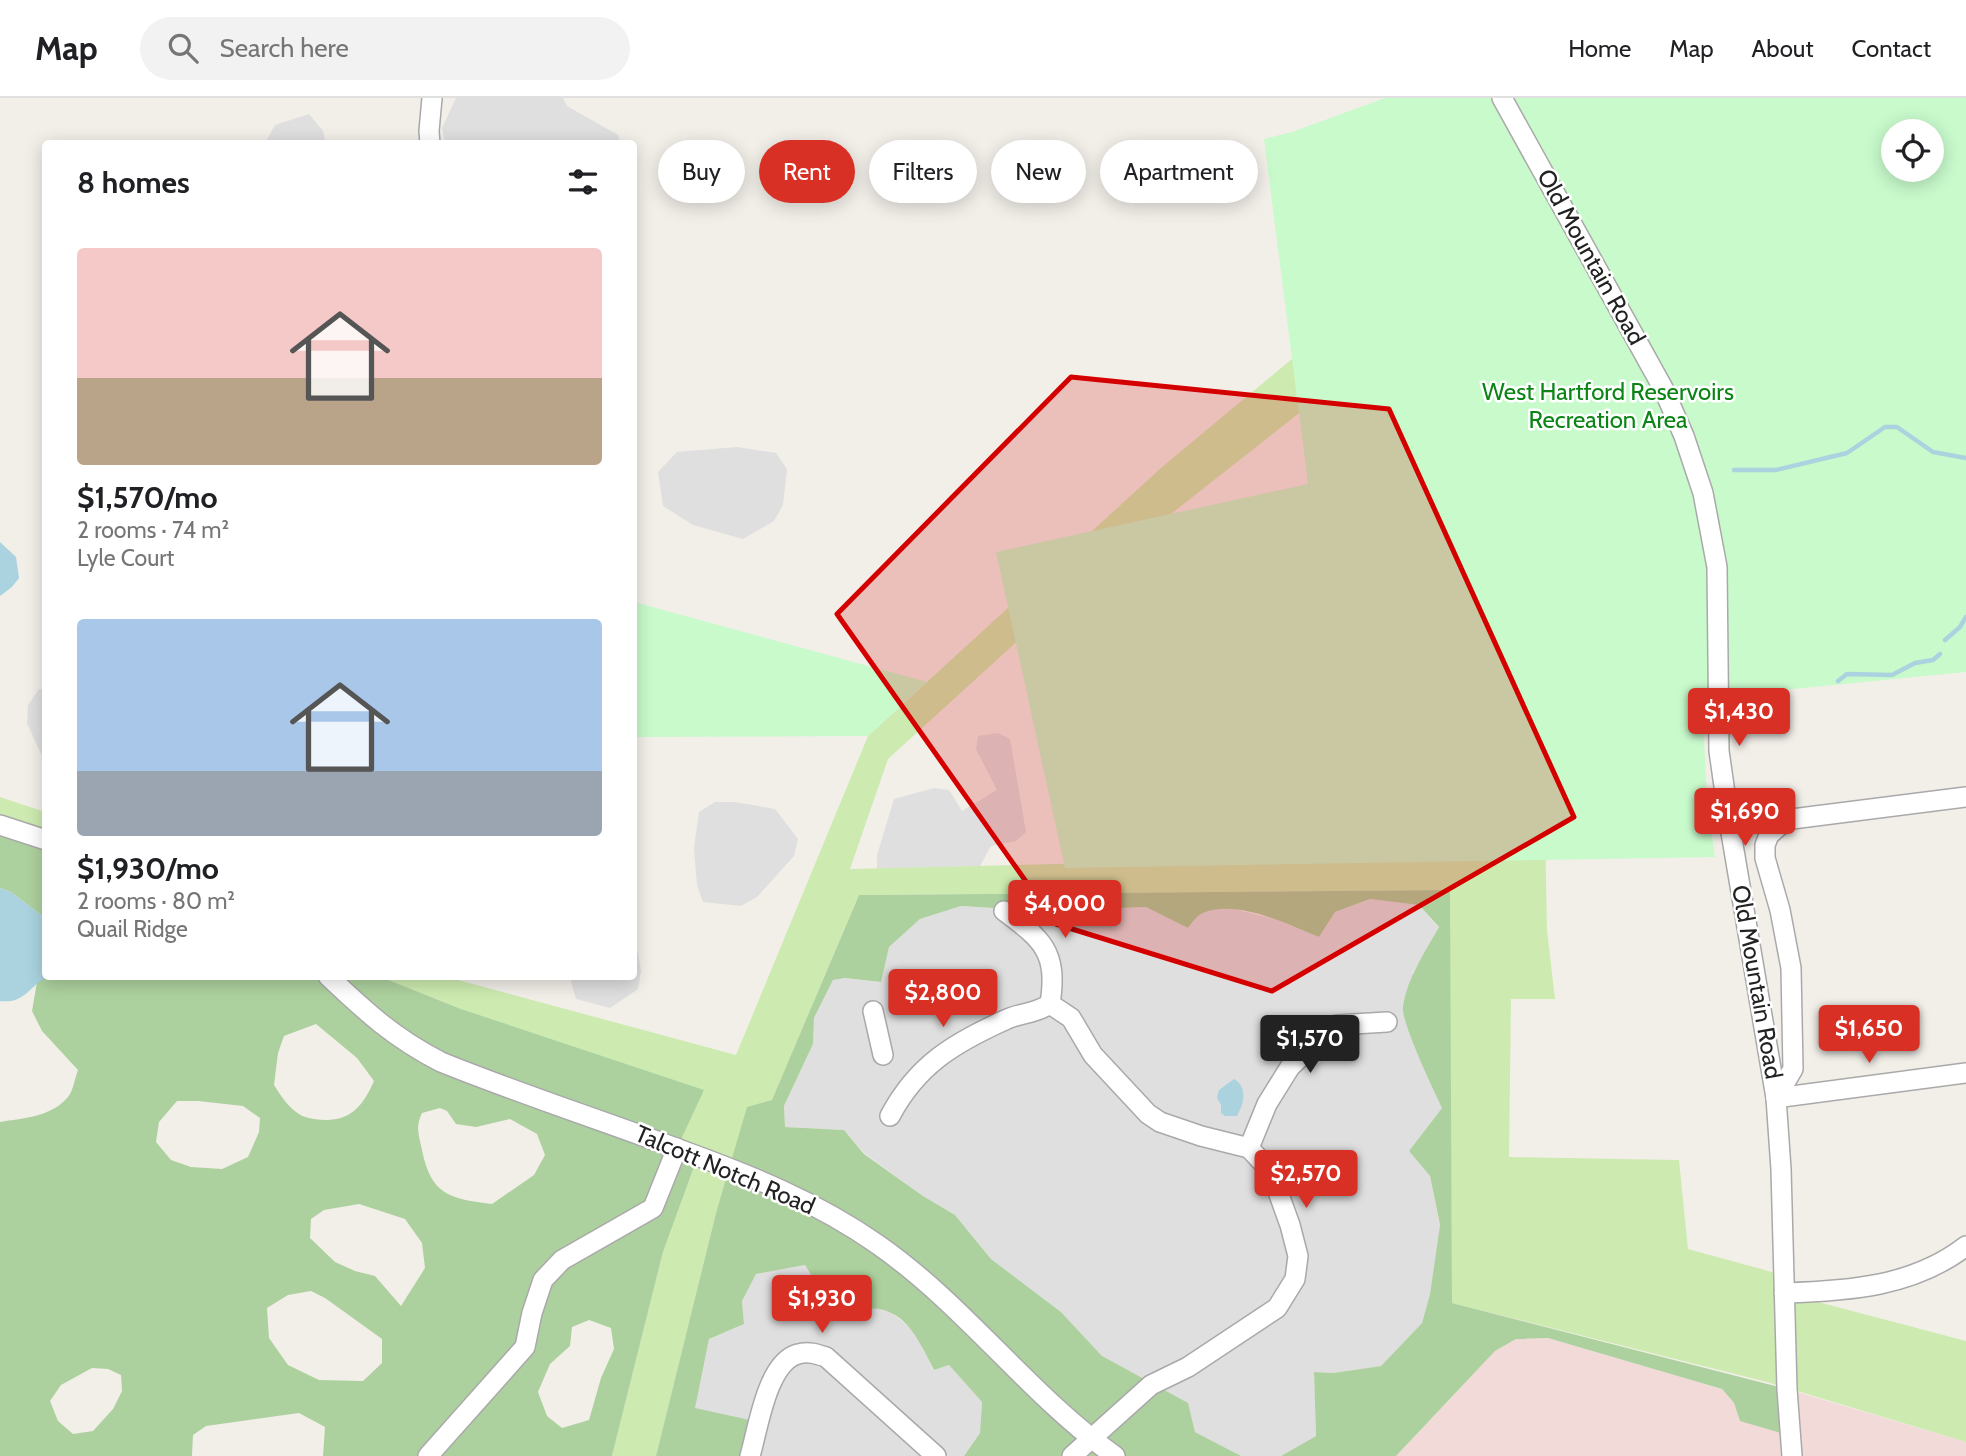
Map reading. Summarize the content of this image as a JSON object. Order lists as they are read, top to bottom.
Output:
{
  "streets": {
    "street": ["Old Mountain Road", "Talcott Notch Road"]
  },
  "parks": ["West Hartford Reservoirs Recreation Area"],
  "page": {
    "header": "Map",
    "search": "Search here",
    "nav": [
      "Home",
      "Map",
      "About",
      "Contact"
    ],
    "chip": [
      "Buy",
      "Rent",
      "Filters",
      "New",
      "Apartment"
    ],
    "heading": "8 homes",
    "list": [
      {
        "name": "$1,570/mo",
        "note": "2 rooms · 74 m² · Lyle Court"
      },
      {
        "name": "$1,930/mo",
        "note": "2 rooms · 80 m² · Quail Ridge"
      }
    ],
    "price": [
      "$1,430",
      "$1,690",
      "$4,000",
      "$2,800",
      "$1,650",
      "$1,570",
      "$2,570",
      "$1,930"
    ]
  }
}
